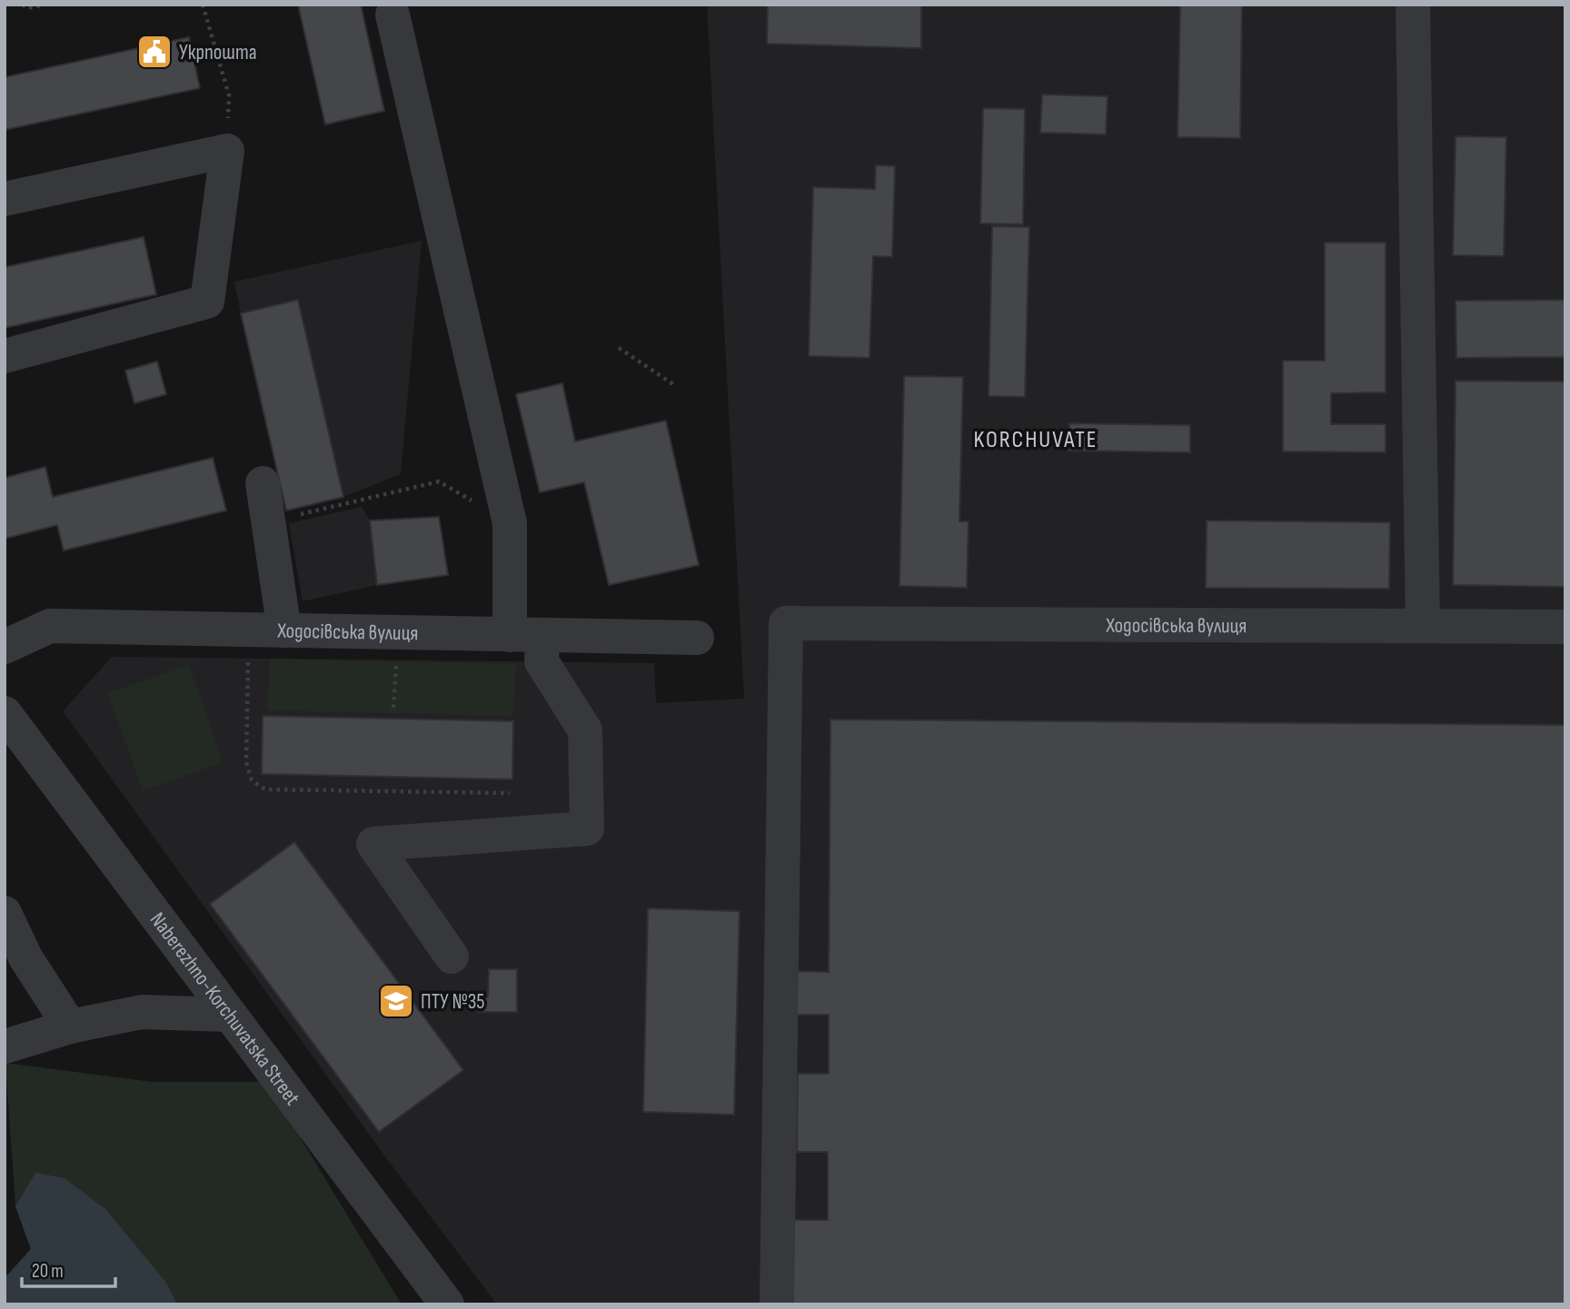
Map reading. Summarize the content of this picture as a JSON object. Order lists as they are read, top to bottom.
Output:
{
  "streets": {
    "street": ["Ходосівська вулиця", "Naberezhno-Korchuvatska Street"]
  },
  "districts": ["KORCHUVATE"],
  "places": {
    "public building": ["Укрпошта"],
    "school or university": ["ПТУ №35"]
  },
  "scale_bar": "20 m"
}
